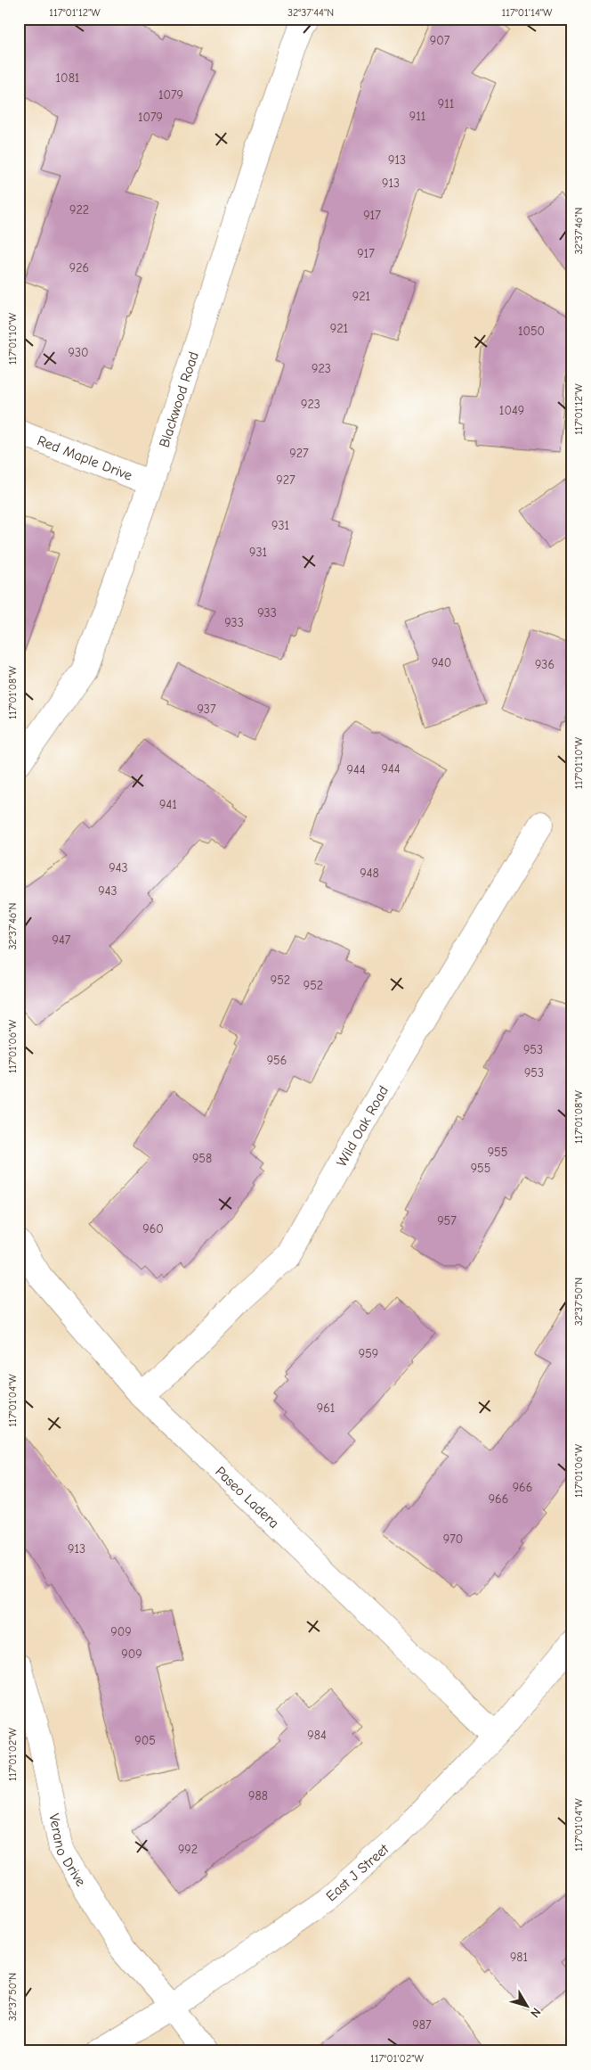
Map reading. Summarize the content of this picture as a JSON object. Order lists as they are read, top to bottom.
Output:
{
  "streets": {
    "street": [
      "Blackwood Road",
      "Red Maple Drive",
      "Wild Oak Road",
      "Paseo Ladera",
      "Verano Drive",
      "East J Street"
    ]
  },
  "crossings": [
    ["Blackwood Road", "Red Maple Drive"],
    ["Wild Oak Road", "Paseo Ladera"],
    ["Paseo Ladera", "East J Street"],
    ["Verano Drive", "East J Street"]
  ],
  "house_numbers": [
    "907",
    "1081",
    "1079",
    "911",
    "911",
    "1079",
    "913",
    "913",
    "922",
    "917",
    "917",
    "926",
    "921",
    "921",
    "1050",
    "930",
    "923",
    "923",
    "1049",
    "927",
    "927",
    "931",
    "931",
    "933",
    "933",
    "940",
    "936",
    "937",
    "944",
    "944",
    "941",
    "943",
    "948",
    "943",
    "947",
    "952",
    "952",
    "953",
    "956",
    "953",
    "955",
    "958",
    "955",
    "957",
    "960",
    "959",
    "961",
    "966",
    "966",
    "970",
    "913",
    "909",
    "909",
    "984",
    "905",
    "988",
    "992",
    "981",
    "987"
  ],
  "north": "bottom right",
  "coordinates": [
    "117°01'12\"W",
    "32°37'44\"N",
    "117°01'14\"W",
    "32°37'46\"N",
    "117°01'10\"W",
    "117°01'08\"W",
    "117°01'06\"W",
    "32°37'50\"N",
    "117°01'04\"W",
    "117°01'02\"W"
  ]
}
